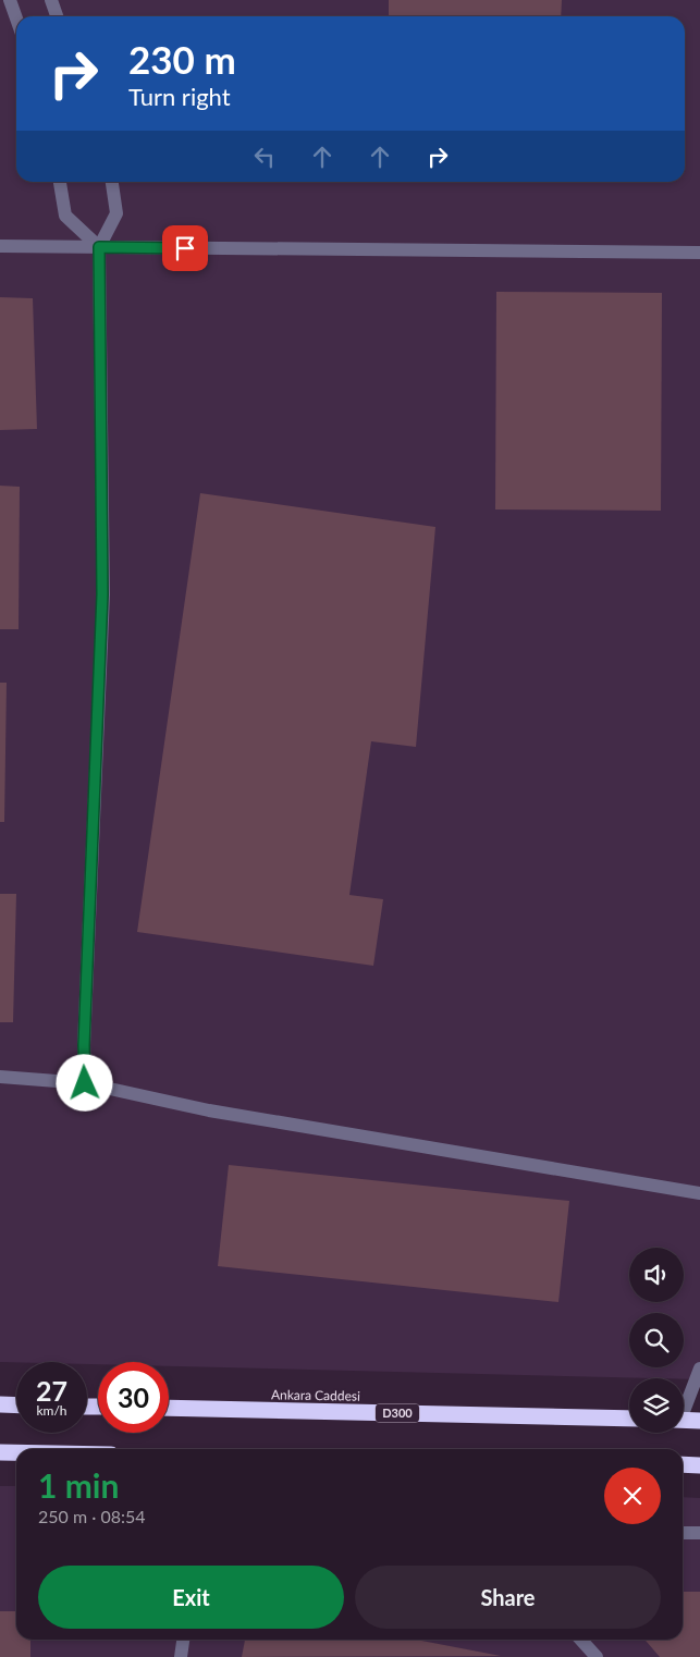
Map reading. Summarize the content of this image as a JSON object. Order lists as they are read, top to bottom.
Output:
{
  "streets": {
    "highway": ["Ankara Caddesi", "D300"]
  },
  "page": {
    "turn": ["230 m", "Turn right"],
    "speed": "27 km/h",
    "limit": "30",
    "heading": ["1 min", "250 m · 08:54"],
    "buttons": ["Exit", "Share"]
  }
}
